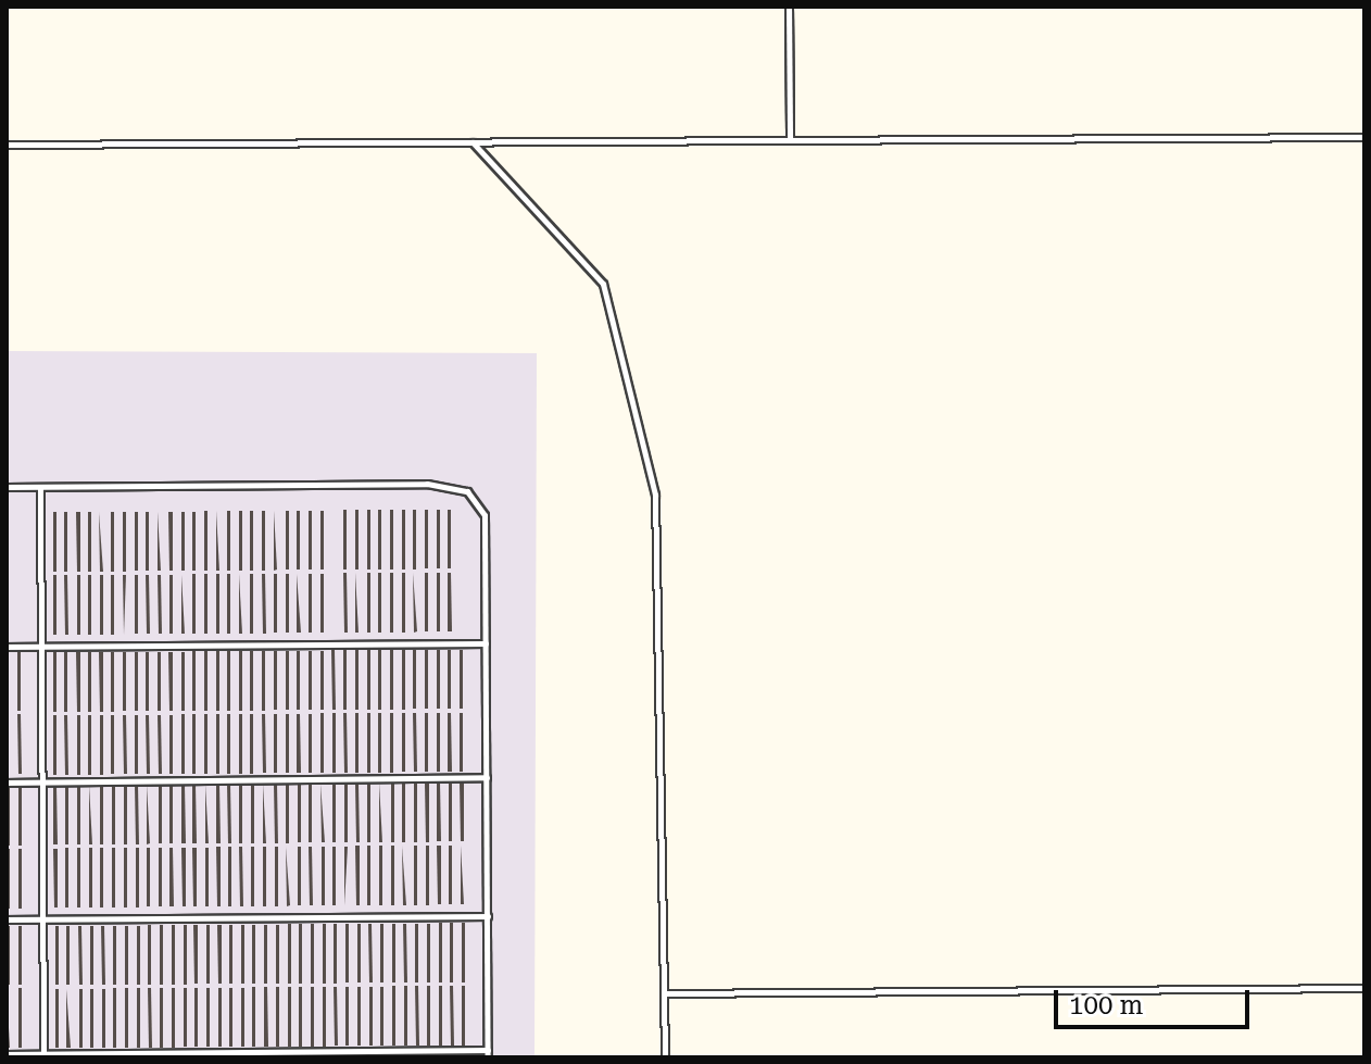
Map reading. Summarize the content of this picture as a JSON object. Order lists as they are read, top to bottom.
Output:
{
  "scale_bar": "100 m"
}
